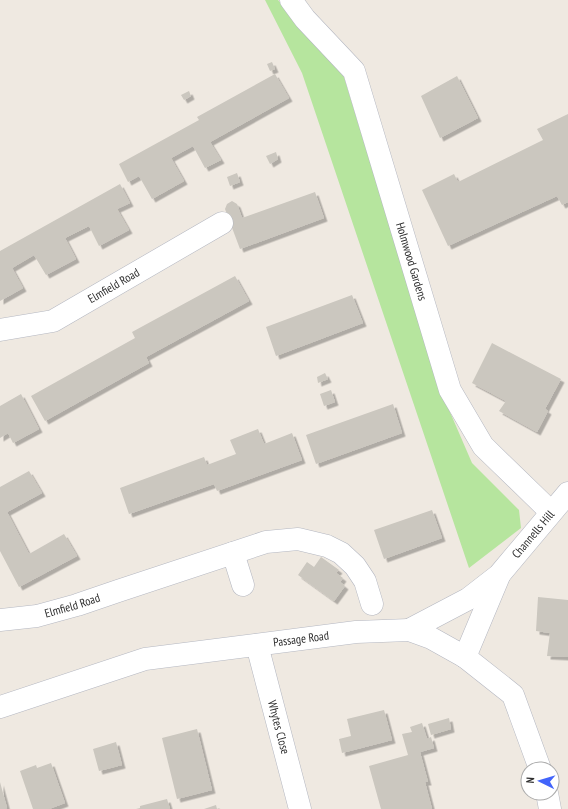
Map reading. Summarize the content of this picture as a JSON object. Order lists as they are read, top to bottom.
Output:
{
  "streets": {
    "street": [
      "Holmwood Gardens",
      "Elmfield Road",
      "Channells Hill",
      "Passage Road",
      "Whytes Close"
    ]
  },
  "crossings": [
    ["Holmwood Gardens", "Channells Hill"],
    ["Channells Hill", "Passage Road"],
    ["Passage Road", "Whytes Close"]
  ],
  "north": "left"
}
